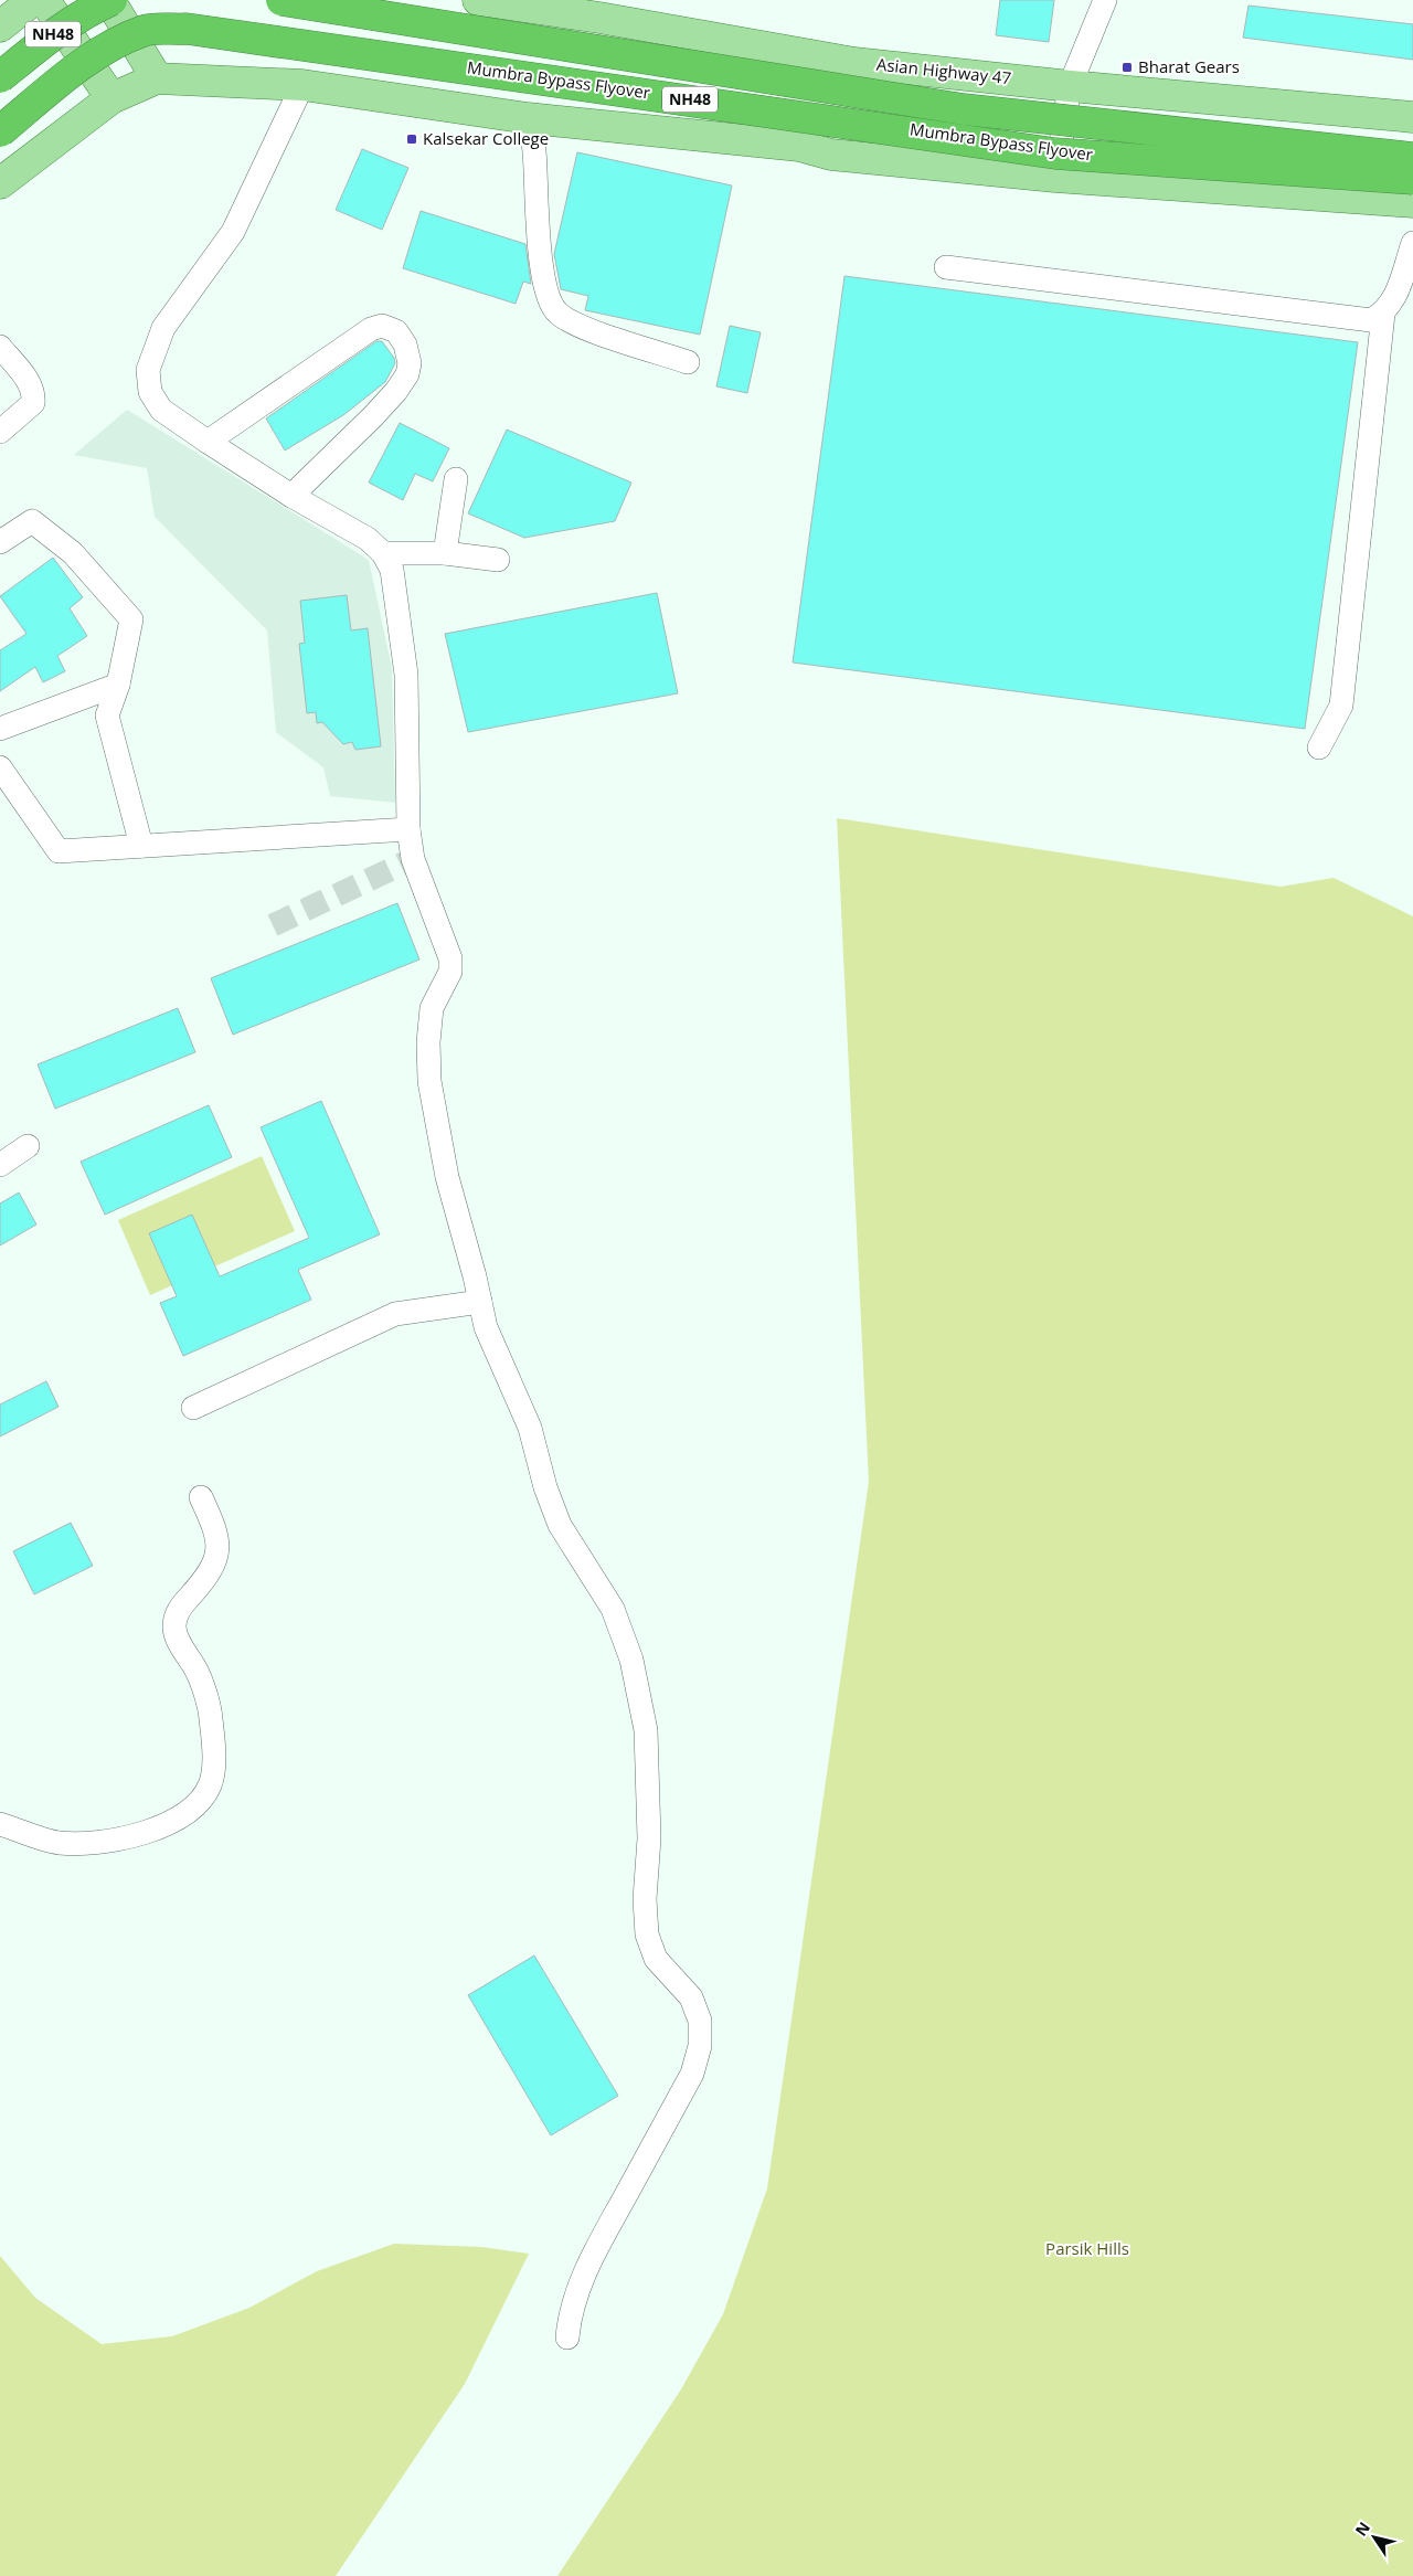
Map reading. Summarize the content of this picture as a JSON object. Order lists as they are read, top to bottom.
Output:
{
  "streets": {
    "highway": ["NH48", "Mumbra Bypass Flyover"],
    "main road": ["Asian Highway 47"]
  },
  "parks": ["Parsik Hills"],
  "places": {
    "transit": ["Bharat Gears", "Kalsekar College"]
  },
  "north": "top left"
}
